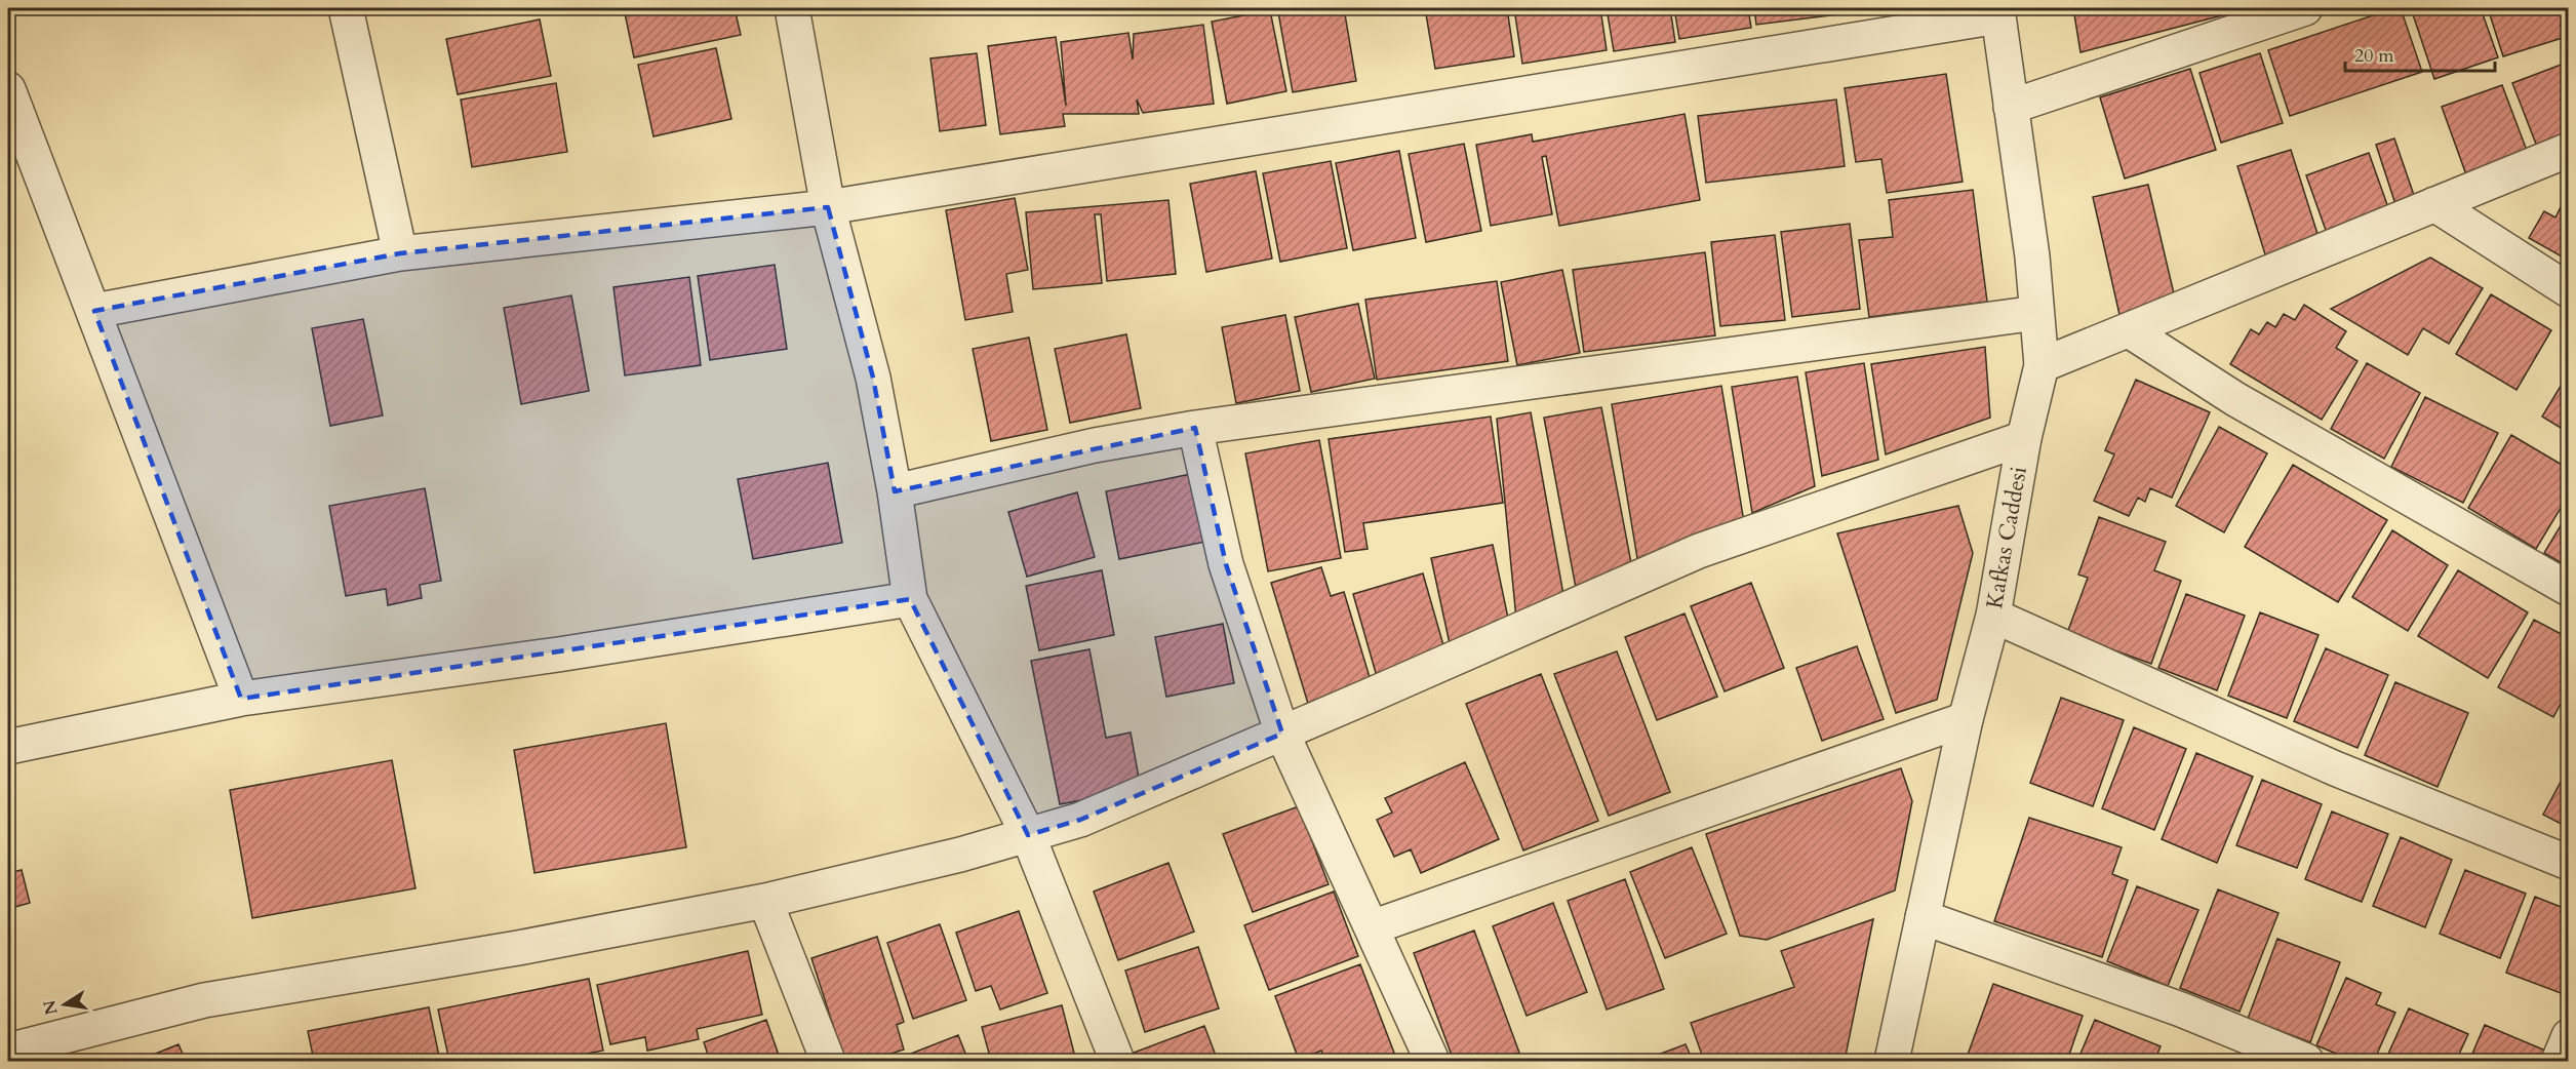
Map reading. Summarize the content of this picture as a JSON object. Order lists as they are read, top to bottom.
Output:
{
  "streets": {
    "street": ["Kafkas Caddesi"]
  },
  "scale_bar": "20 m",
  "north": "left"
}
